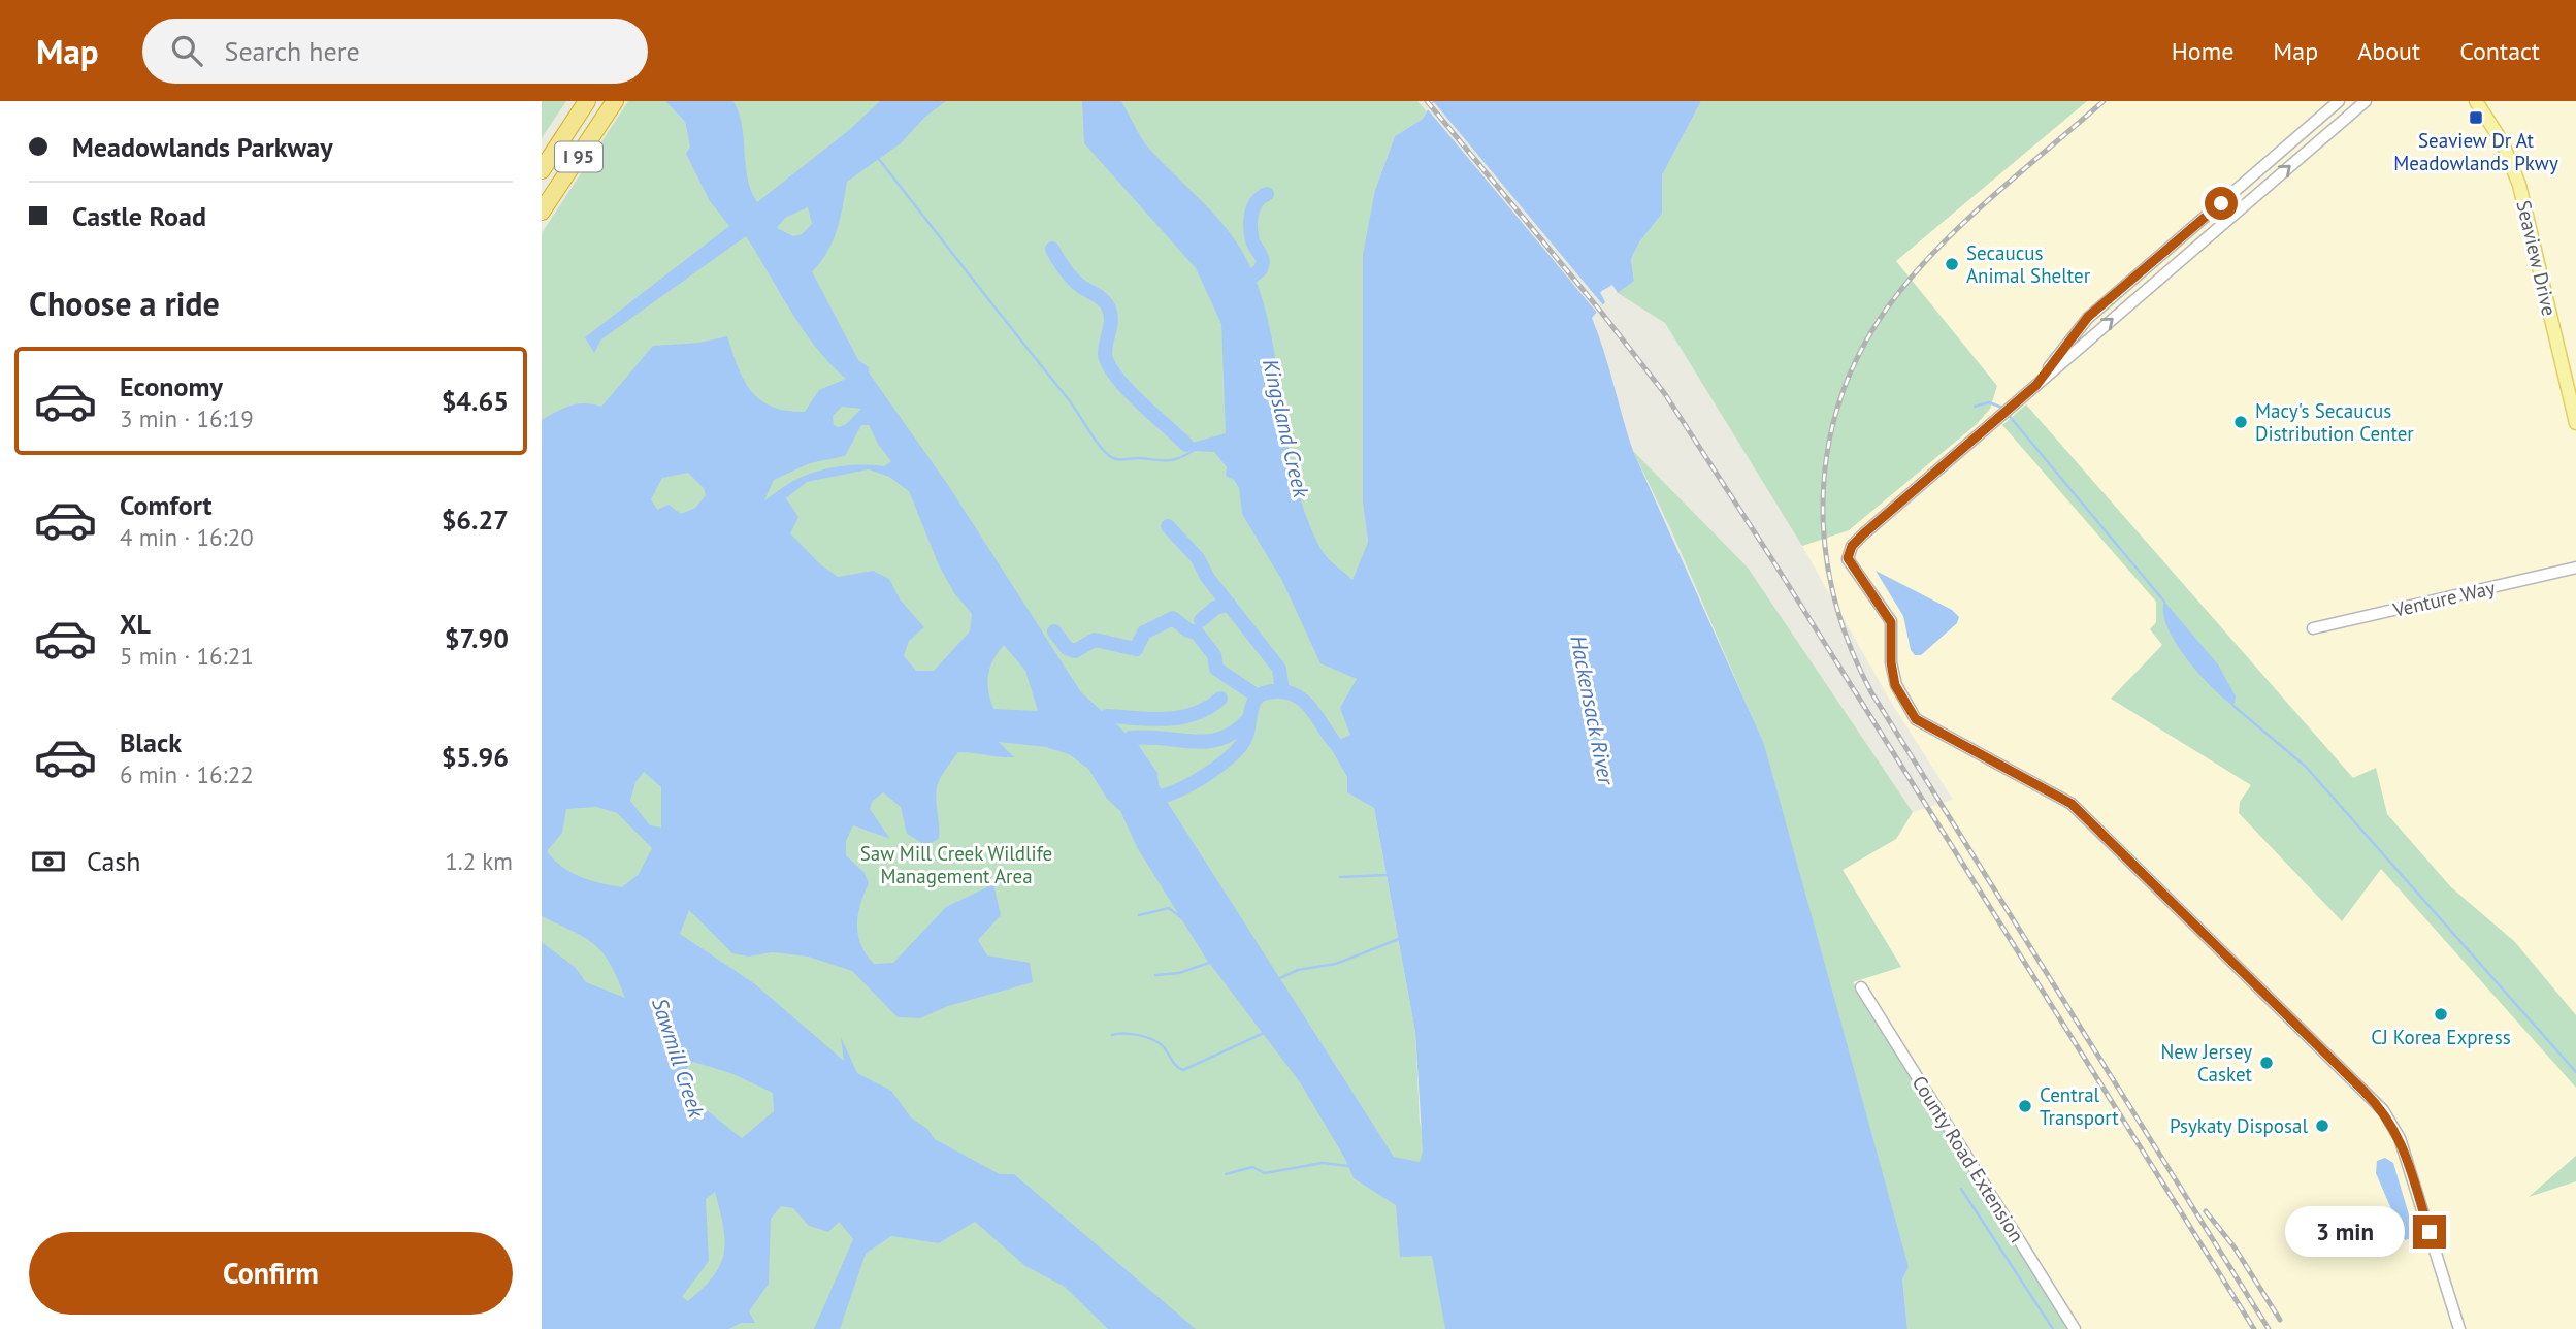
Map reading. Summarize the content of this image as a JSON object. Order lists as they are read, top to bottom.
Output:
{
  "streets": {
    "highway": ["I 95"],
    "main road": ["Seaview Drive"],
    "street": ["Venture Way", "County Road Extension"]
  },
  "water": ["Kingsland Creek", "Hackensack River", "Sawmill Creek"],
  "parks": ["Saw Mill Creek Wildlife Management Area"],
  "places": {
    "transit": ["Seaview Dr At Meadowlands Pkwy"],
    "other": [
      "Secaucus Animal Shelter",
      "Macy's Secaucus Distribution Center",
      "CJ Korea Express",
      "New Jersey Casket",
      "Central Transport",
      "Psykaty Disposal"
    ]
  },
  "page": {
    "header": "Map",
    "search": "Search here",
    "nav": [
      "Home",
      "Map",
      "About",
      "Contact"
    ],
    "banner": ["Meadowlands Parkway", "Castle Road"],
    "heading": "Choose a ride",
    "list": [
      {
        "name": "Economy",
        "note": "3 min · 16:19",
        "value": "$4.65"
      },
      {
        "name": "Comfort",
        "note": "4 min · 16:20",
        "value": "$6.27"
      },
      {
        "name": "XL",
        "note": "5 min · 16:21",
        "value": "$7.90"
      },
      {
        "name": "Black",
        "note": "6 min · 16:22",
        "value": "$5.96"
      }
    ],
    "pay": ["Cash", "1.2 km"],
    "bubble": "3 min",
    "buttons": "Confirm"
  }
}
